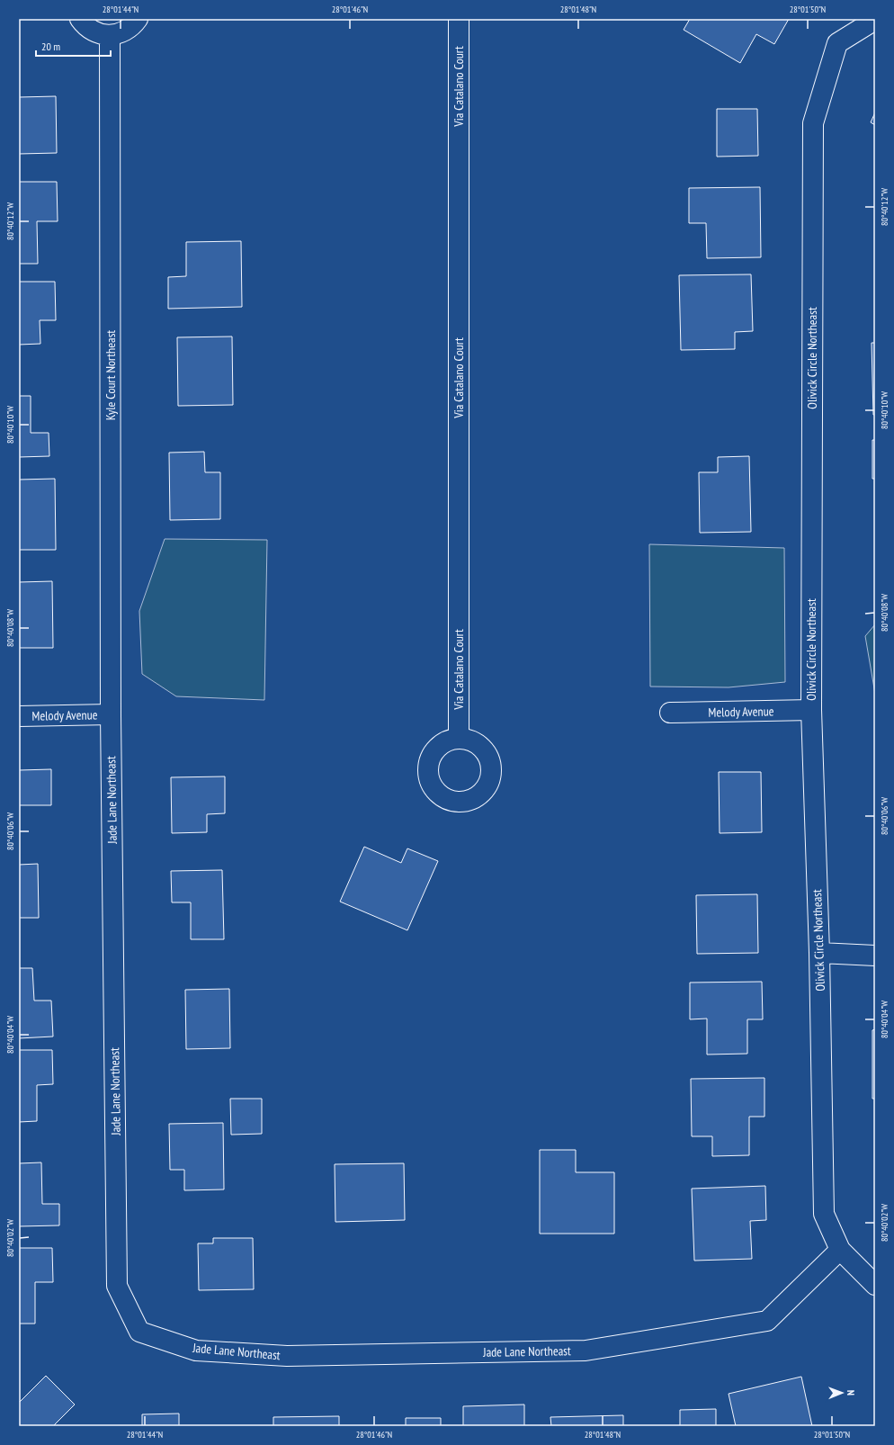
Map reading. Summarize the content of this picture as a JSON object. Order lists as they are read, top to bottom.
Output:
{
  "streets": {
    "street": [
      "Via Catalano Court",
      "Olivick Circle Northeast",
      "Kyle Court Northeast",
      "Melody Avenue",
      "Jade Lane Northeast"
    ]
  },
  "crossings": [
    ["Olivick Circle Northeast", "Melody Avenue"],
    ["Olivick Circle Northeast", "Jade Lane Northeast"],
    ["Kyle Court Northeast", "Melody Avenue"],
    ["Kyle Court Northeast", "Jade Lane Northeast"],
    ["Melody Avenue", "Jade Lane Northeast"]
  ],
  "scale_bar": "20 m",
  "north": "right",
  "coordinates": [
    "28°01'44\"N",
    "28°01'46\"N",
    "28°01'48\"N",
    "28°01'50\"N",
    "80°40'12\"W",
    "80°40'10\"W",
    "80°40'08\"W",
    "80°40'06\"W",
    "80°40'04\"W",
    "80°40'02\"W"
  ]
}
